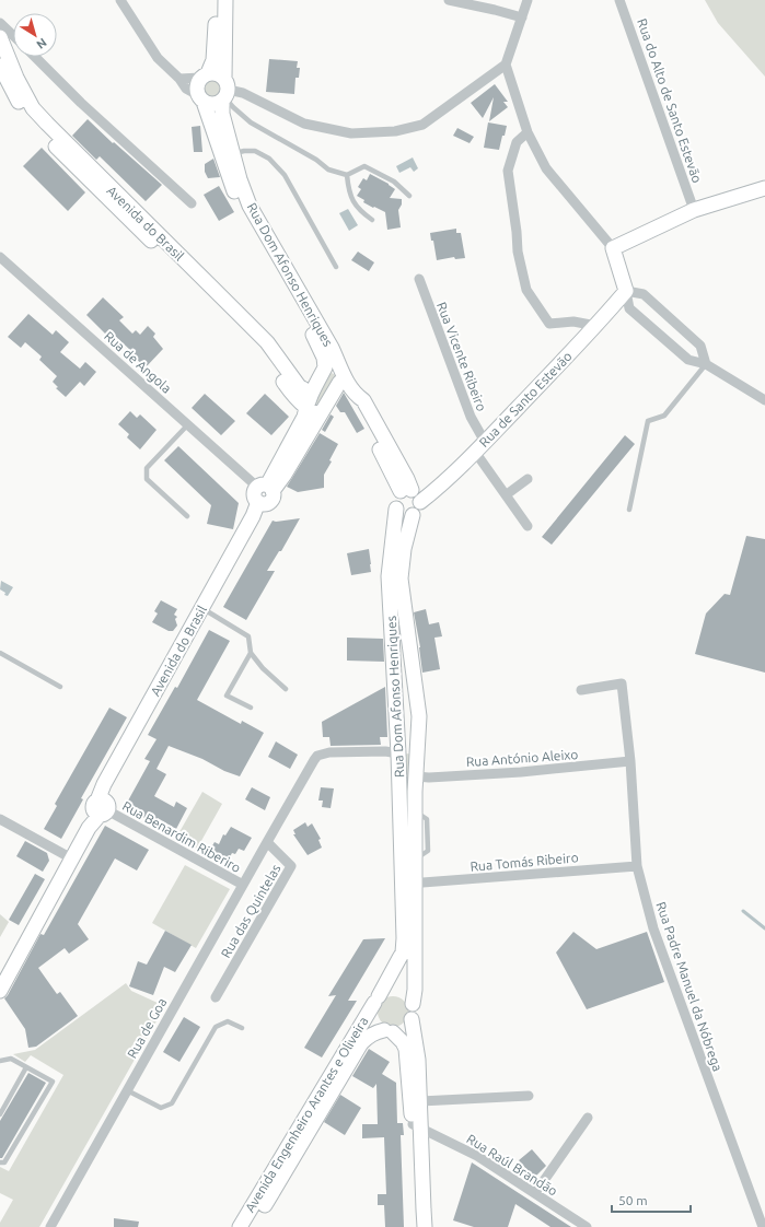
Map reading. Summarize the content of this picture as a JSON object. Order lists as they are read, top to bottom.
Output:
{
  "streets": {
    "street": [
      "Rua do Alto de Santo Estevão",
      "Avenida do Brasil",
      "Rua Dom Afonso Henriques",
      "Rua Vicente Ribeiro",
      "Rua de Angola",
      "Rua de Santo Estevão",
      "Rua António Aleixo",
      "Rua Benardim Riberiro",
      "Rua Tomás Ribeiro",
      "Rua das Quintelas",
      "Rua Padre Manuel da Nóbrega",
      "Rua de Goa",
      "Avenida Engenheiro Arantes e Oliveira",
      "Rua Raúl Brandão"
    ]
  },
  "crossings": [
    ["Avenida do Brasil", "Rua Dom Afonso Henriques"],
    ["Avenida do Brasil", "Rua de Angola"],
    ["Avenida do Brasil", "Rua Benardim Riberiro"],
    ["Rua Dom Afonso Henriques", "Rua de Santo Estevão"],
    ["Rua Dom Afonso Henriques", "Rua António Aleixo"],
    ["Rua Dom Afonso Henriques", "Rua Tomás Ribeiro"],
    ["Rua Dom Afonso Henriques", "Avenida Engenheiro Arantes e Oliveira"],
    ["Rua Dom Afonso Henriques", "Rua Raúl Brandão"],
    ["Rua Vicente Ribeiro", "Rua de Santo Estevão"],
    ["Rua António Aleixo", "Rua Padre Manuel da Nóbrega"],
    ["Rua Benardim Riberiro", "Rua de Goa"],
    ["Rua Tomás Ribeiro", "Rua Padre Manuel da Nóbrega"],
    ["Rua das Quintelas", "Rua de Goa"]
  ],
  "scale_bar": "50 m",
  "north": "bottom right"
}
